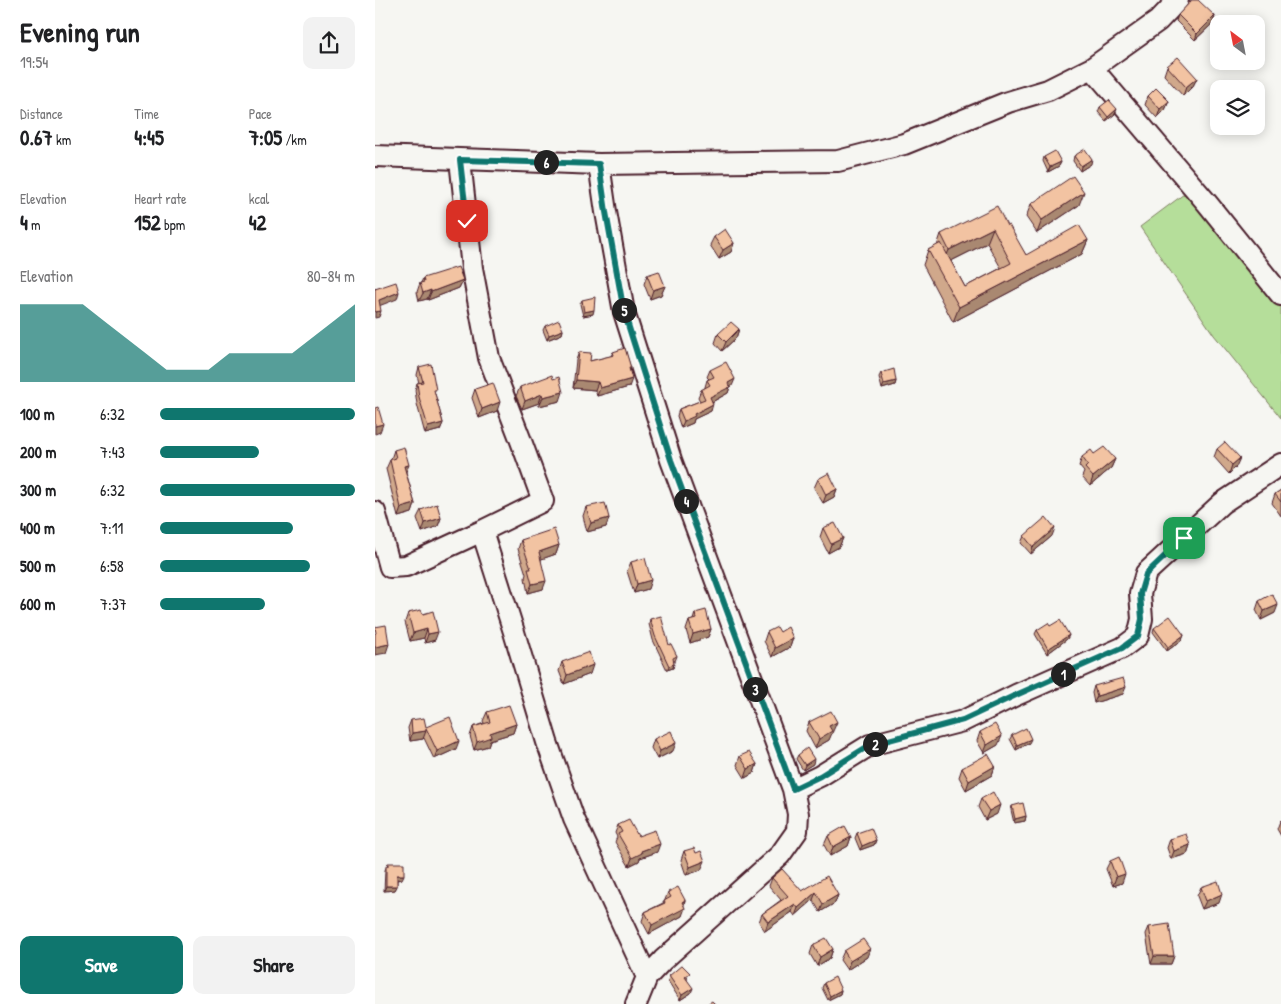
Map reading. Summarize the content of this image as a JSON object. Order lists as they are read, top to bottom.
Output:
{
  "north": "top left",
  "page": {
    "heading": ["Evening run", "19:54"],
    "stats": [
      ["Distance", "0.67 km"],
      ["Time", "4:45"],
      ["Pace", "7:05 /km"],
      ["Elevation", "4 m"],
      ["Heart rate", "152 bpm"],
      ["kcal", "42"]
    ],
    "pins": [
      "6",
      "5",
      "4",
      "1",
      "3",
      "2"
    ],
    "chart": ["Elevation", "80–84 m"],
    "list": [
      {
        "name": "100 m",
        "note": "6:32"
      },
      {
        "name": "200 m",
        "note": "7:43"
      },
      {
        "name": "300 m",
        "note": "6:32"
      },
      {
        "name": "400 m",
        "note": "7:11"
      },
      {
        "name": "500 m",
        "note": "6:58"
      },
      {
        "name": "600 m",
        "note": "7:37"
      }
    ],
    "buttons": ["Save", "Share"]
  }
}
